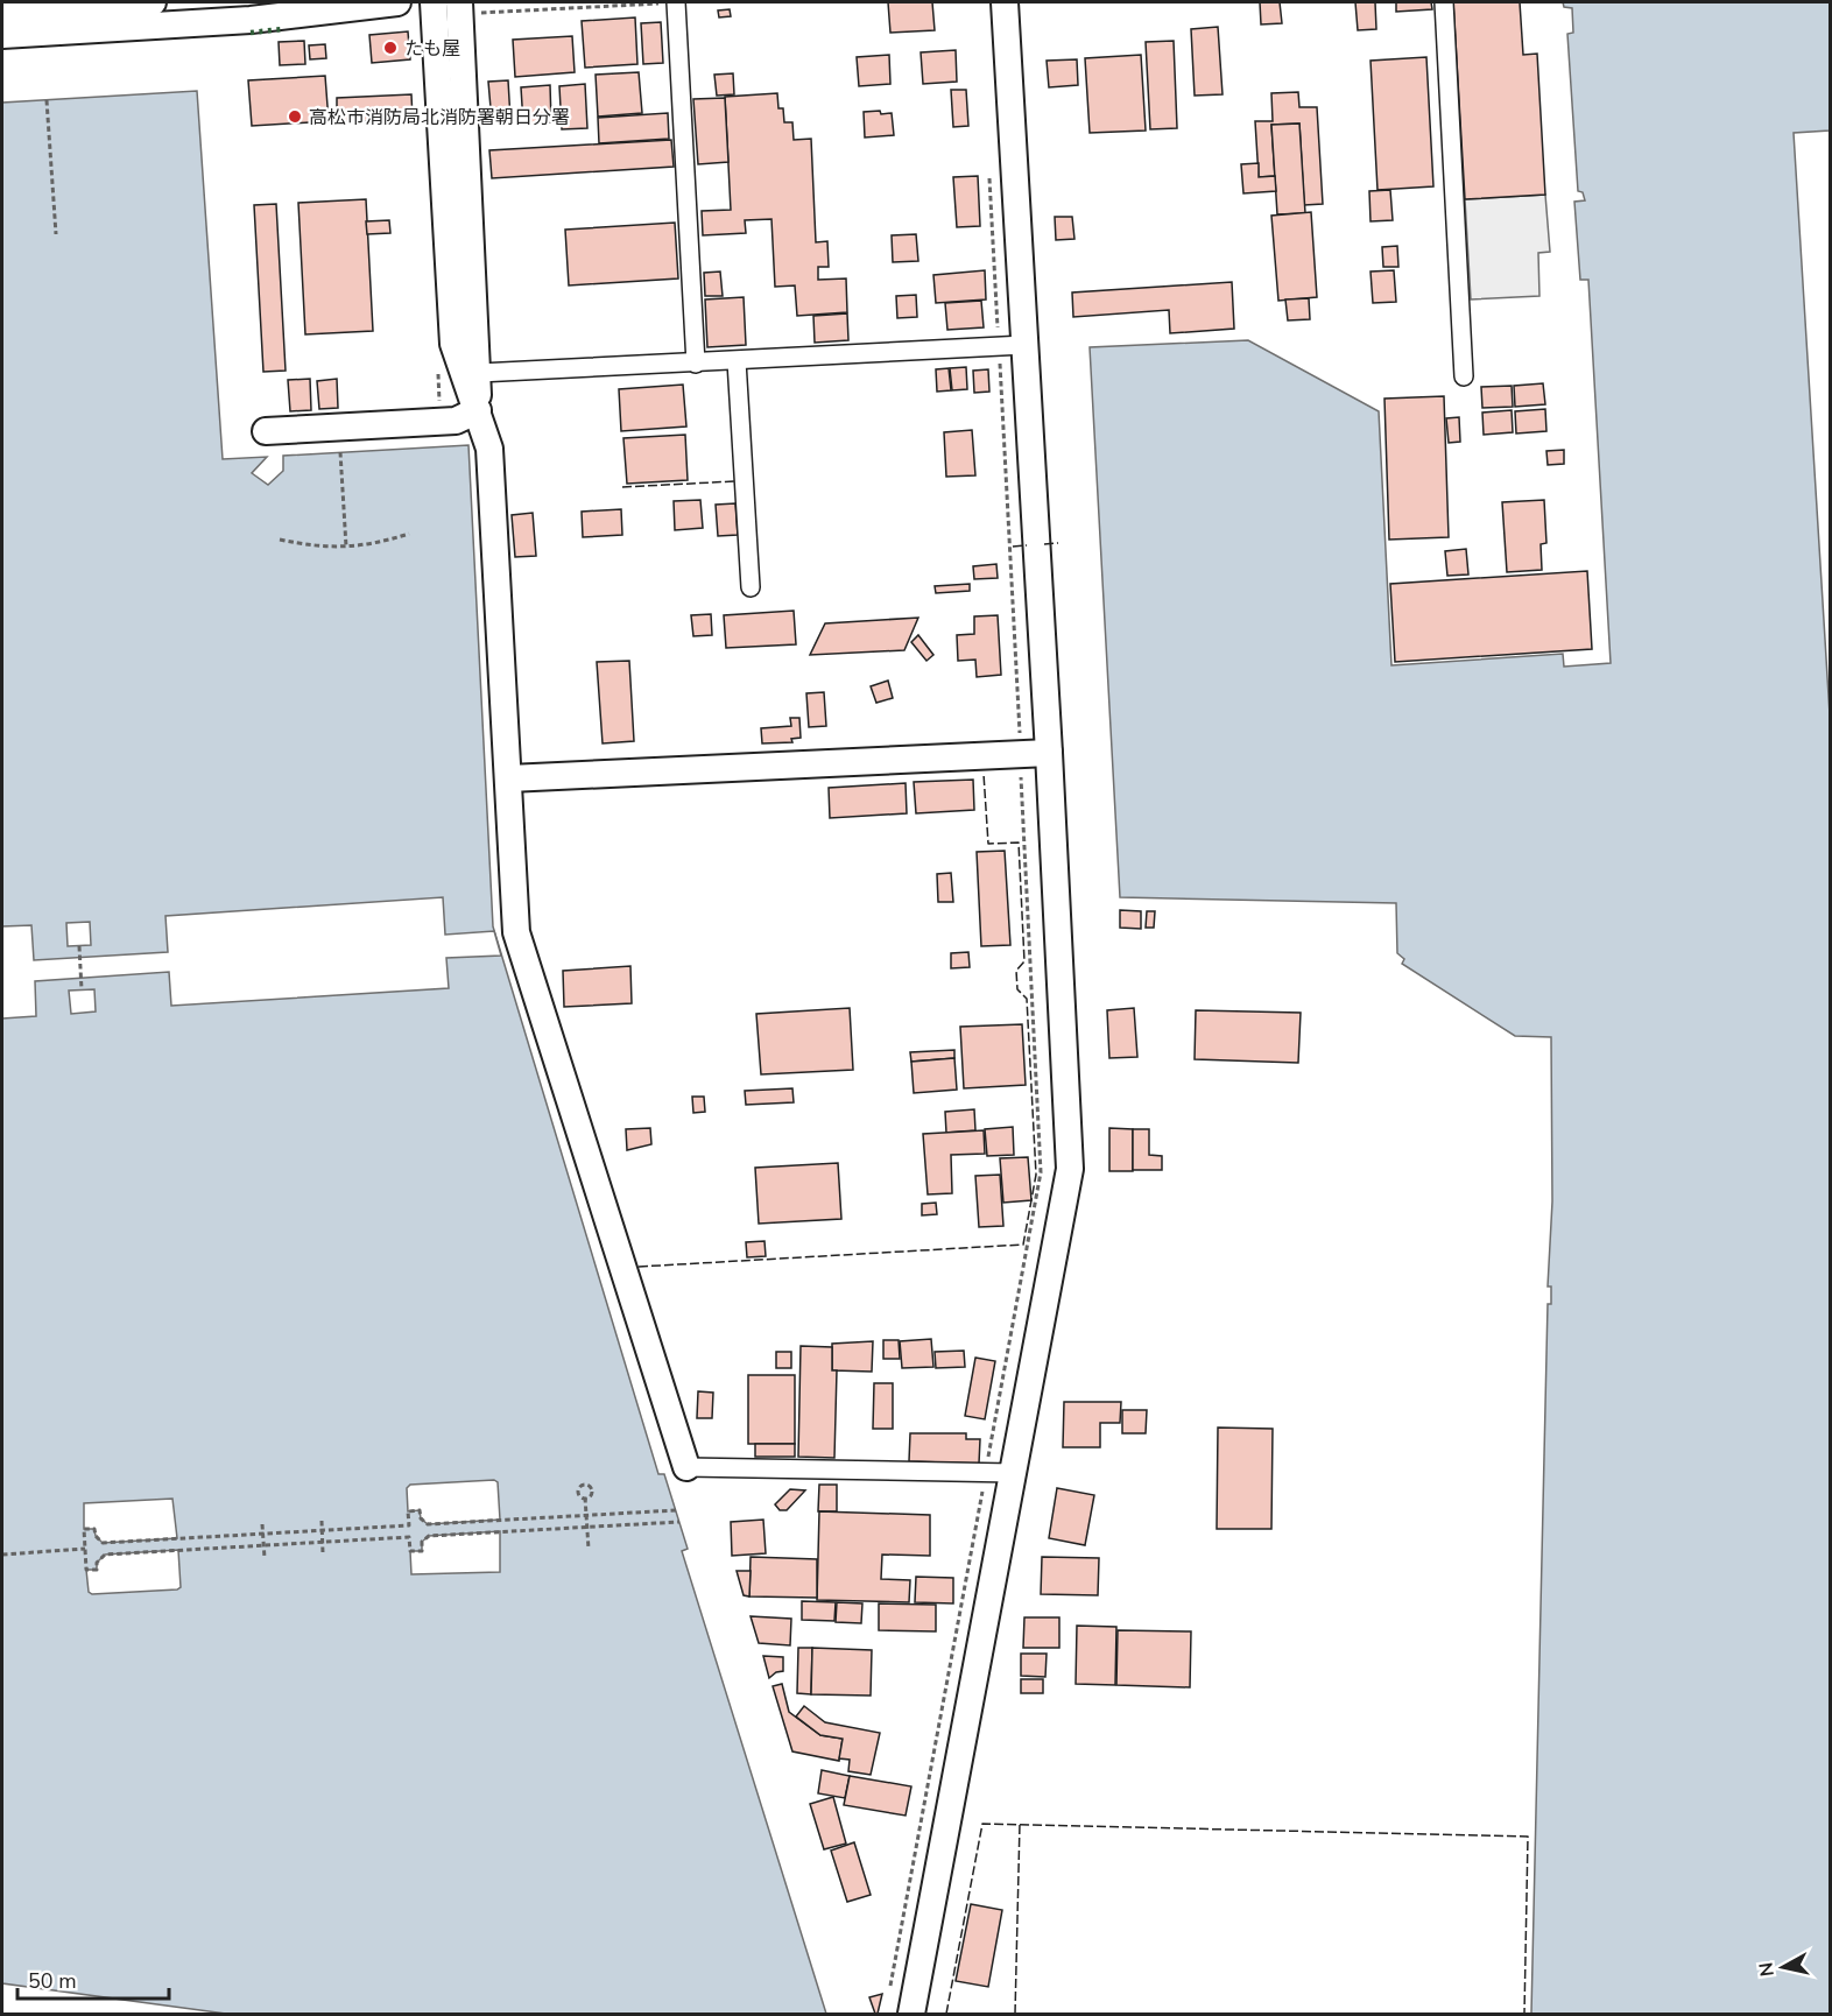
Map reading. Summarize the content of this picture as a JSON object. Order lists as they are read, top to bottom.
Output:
{
  "places": ["たも屋", "高松市消防局北消防署朝日分署"],
  "scale_bar": "50 m",
  "north": "left"
}
